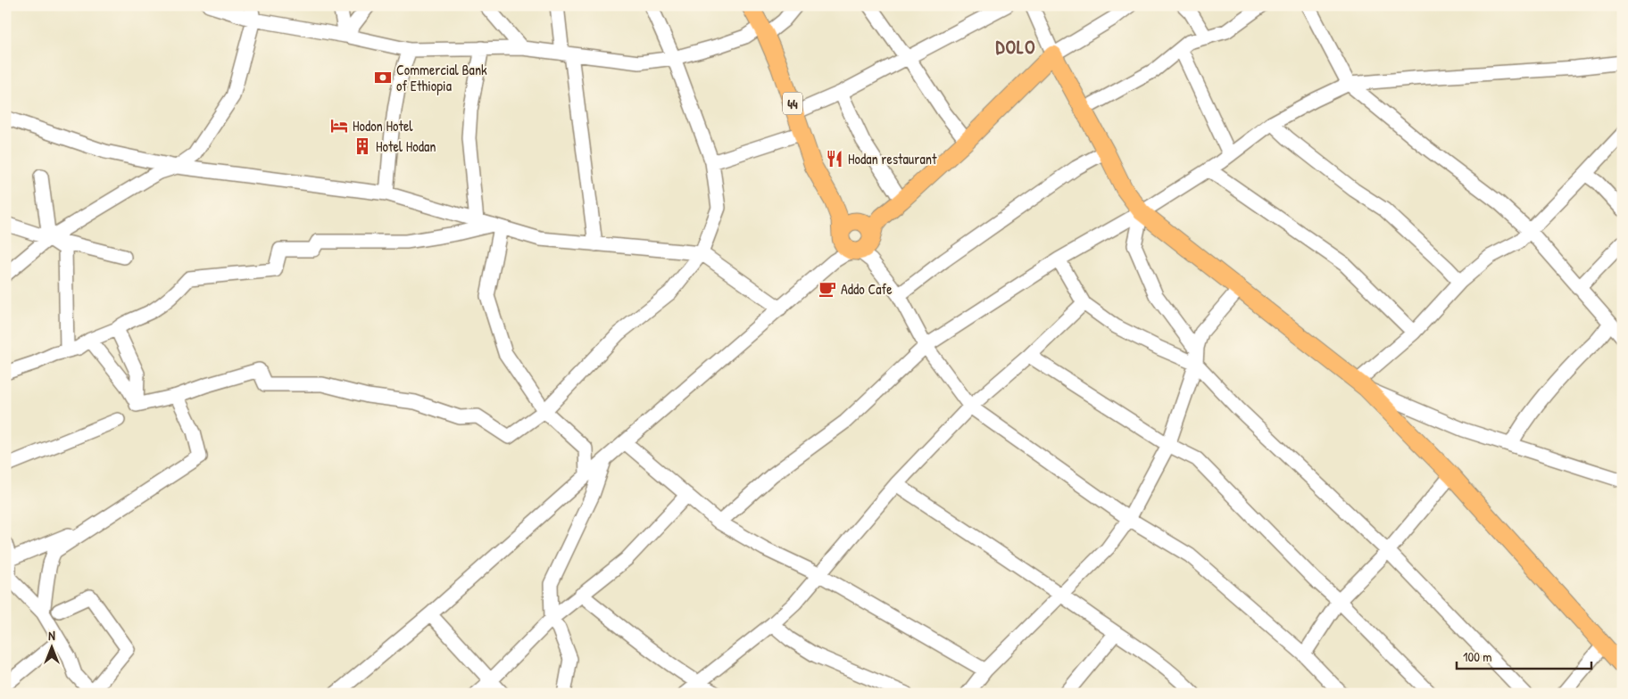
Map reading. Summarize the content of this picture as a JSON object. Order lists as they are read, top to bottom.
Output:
{
  "streets": {
    "main road": ["44"]
  },
  "districts": ["DOLO"],
  "places": {
    "bank": ["Commercial Bank of Ethiopia"],
    "hotel": ["Hodon Hotel"],
    "building": ["Hotel Hodan"],
    "restaurant": ["Hodan restaurant"],
    "cafe": ["Addo Cafe"]
  },
  "scale_bar": "100 m",
  "north": "top"
}
